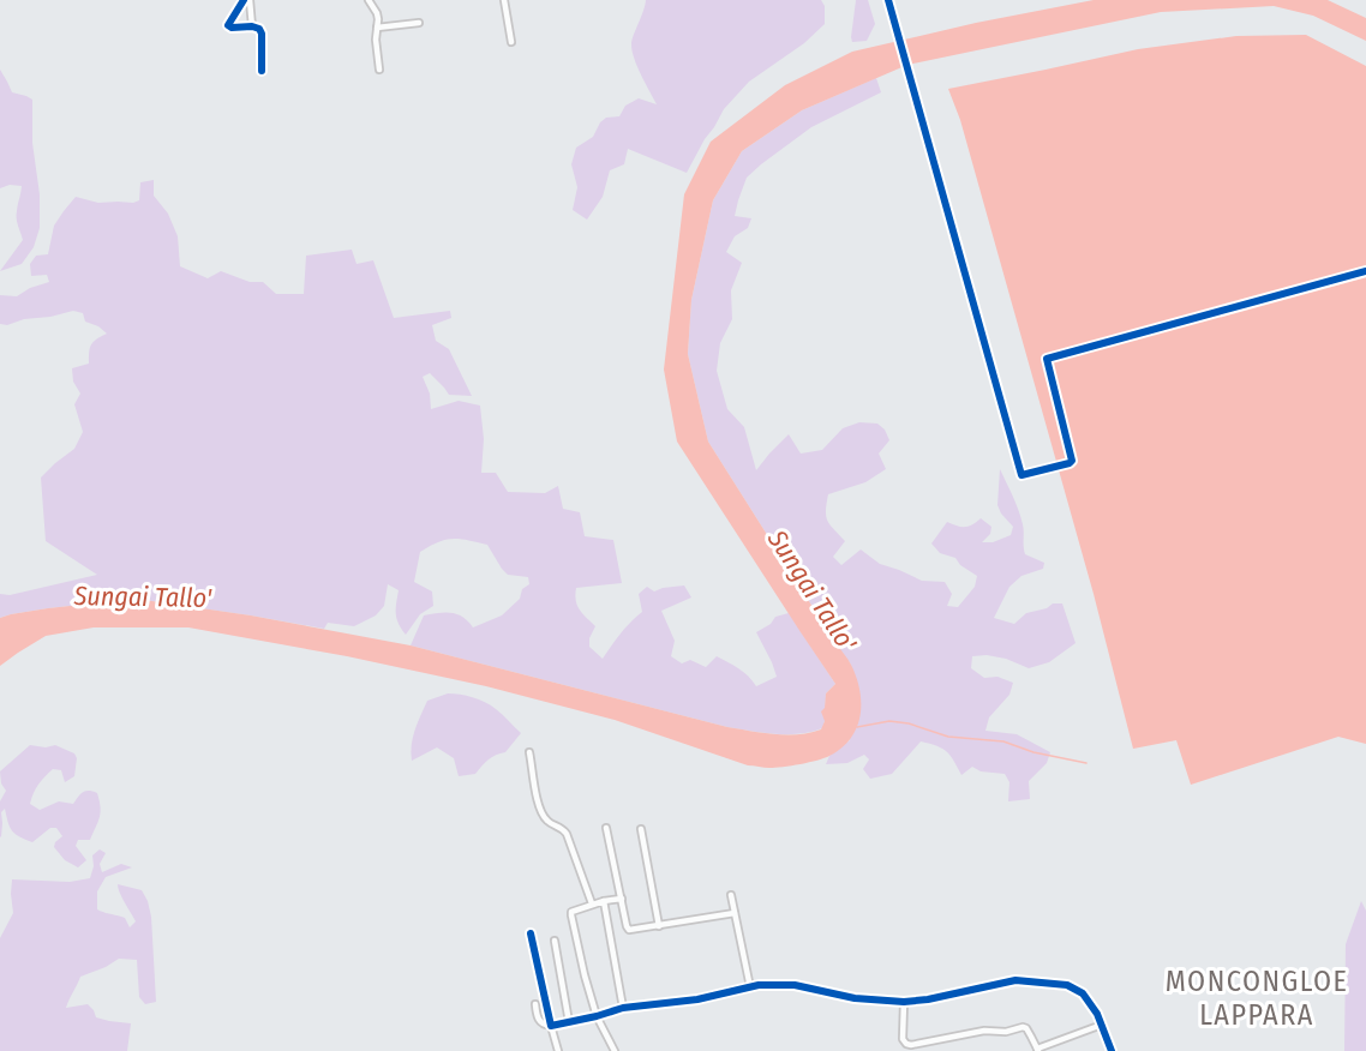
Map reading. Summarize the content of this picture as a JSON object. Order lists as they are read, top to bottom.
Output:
{
  "districts": ["MONCONGLOE LAPPARA"],
  "water": ["Sungai Tallo'"]
}
